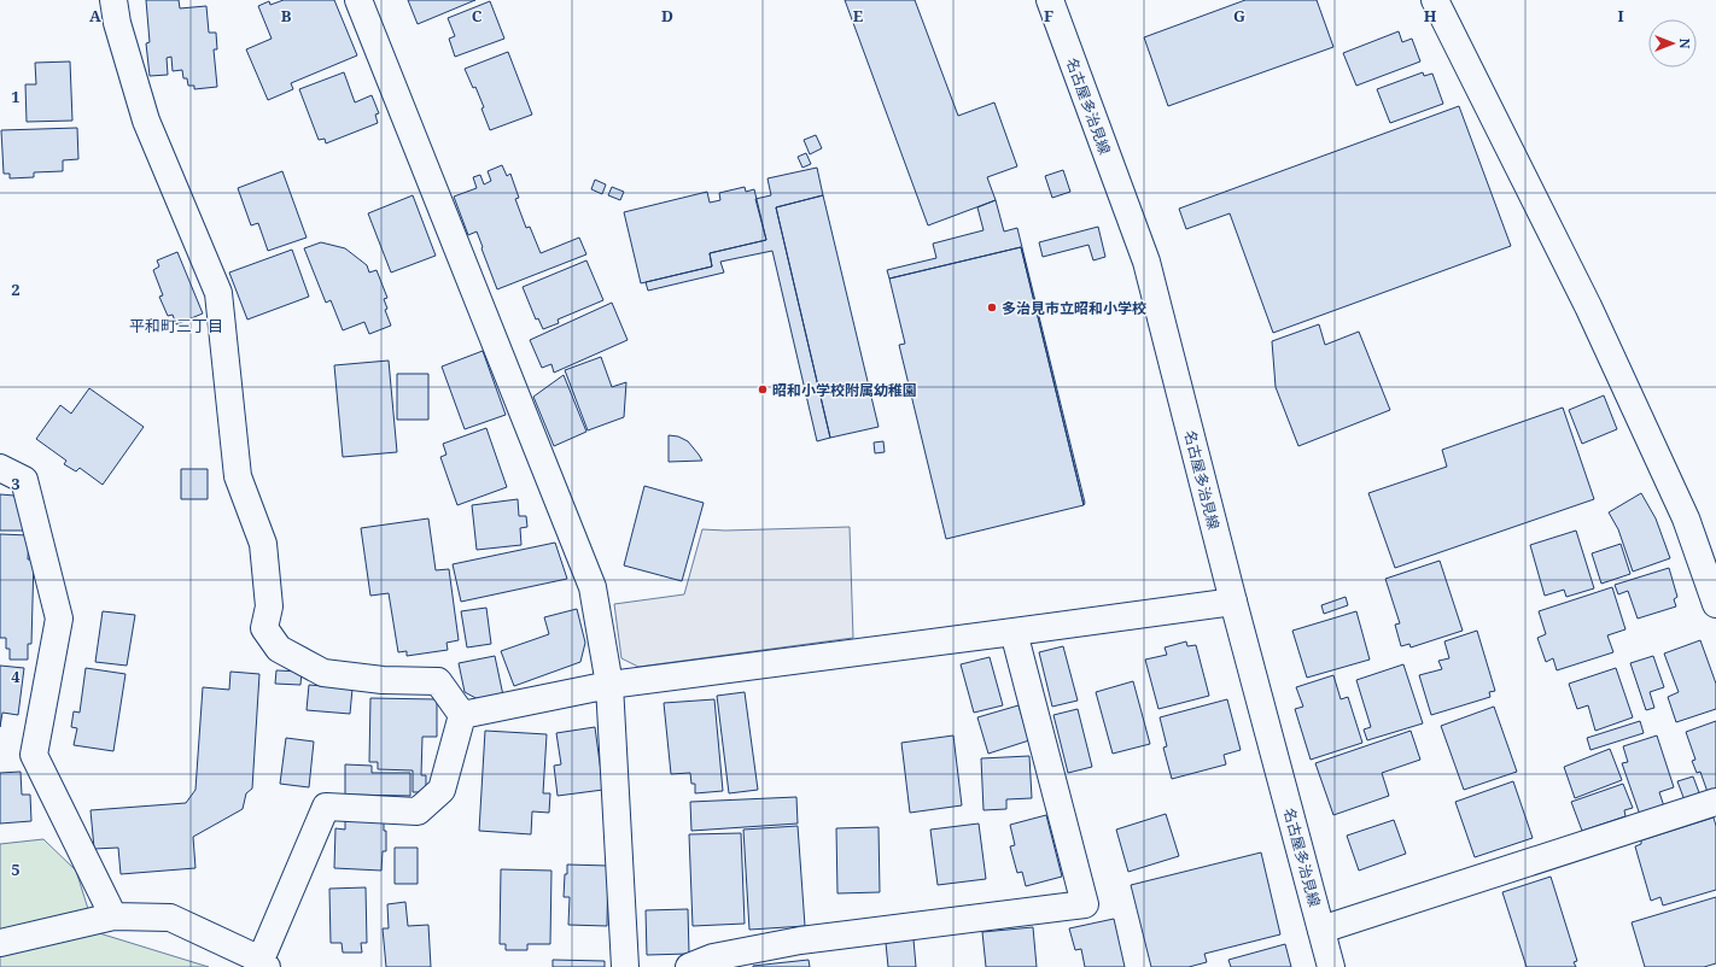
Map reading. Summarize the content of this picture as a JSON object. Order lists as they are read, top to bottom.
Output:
{
  "streets": {
    "street": ["名古屋多治見線"]
  },
  "districts": ["平和町三丁目"],
  "places": ["多治見市立昭和小学校", "昭和小学校附属幼稚園"],
  "north": "right",
  "grid": {
    "columns": [
      "A",
      "B",
      "C",
      "D",
      "E",
      "F",
      "G",
      "H",
      "I"
    ],
    "rows": [
      "1",
      "2",
      "3",
      "4",
      "5"
    ]
  }
}
